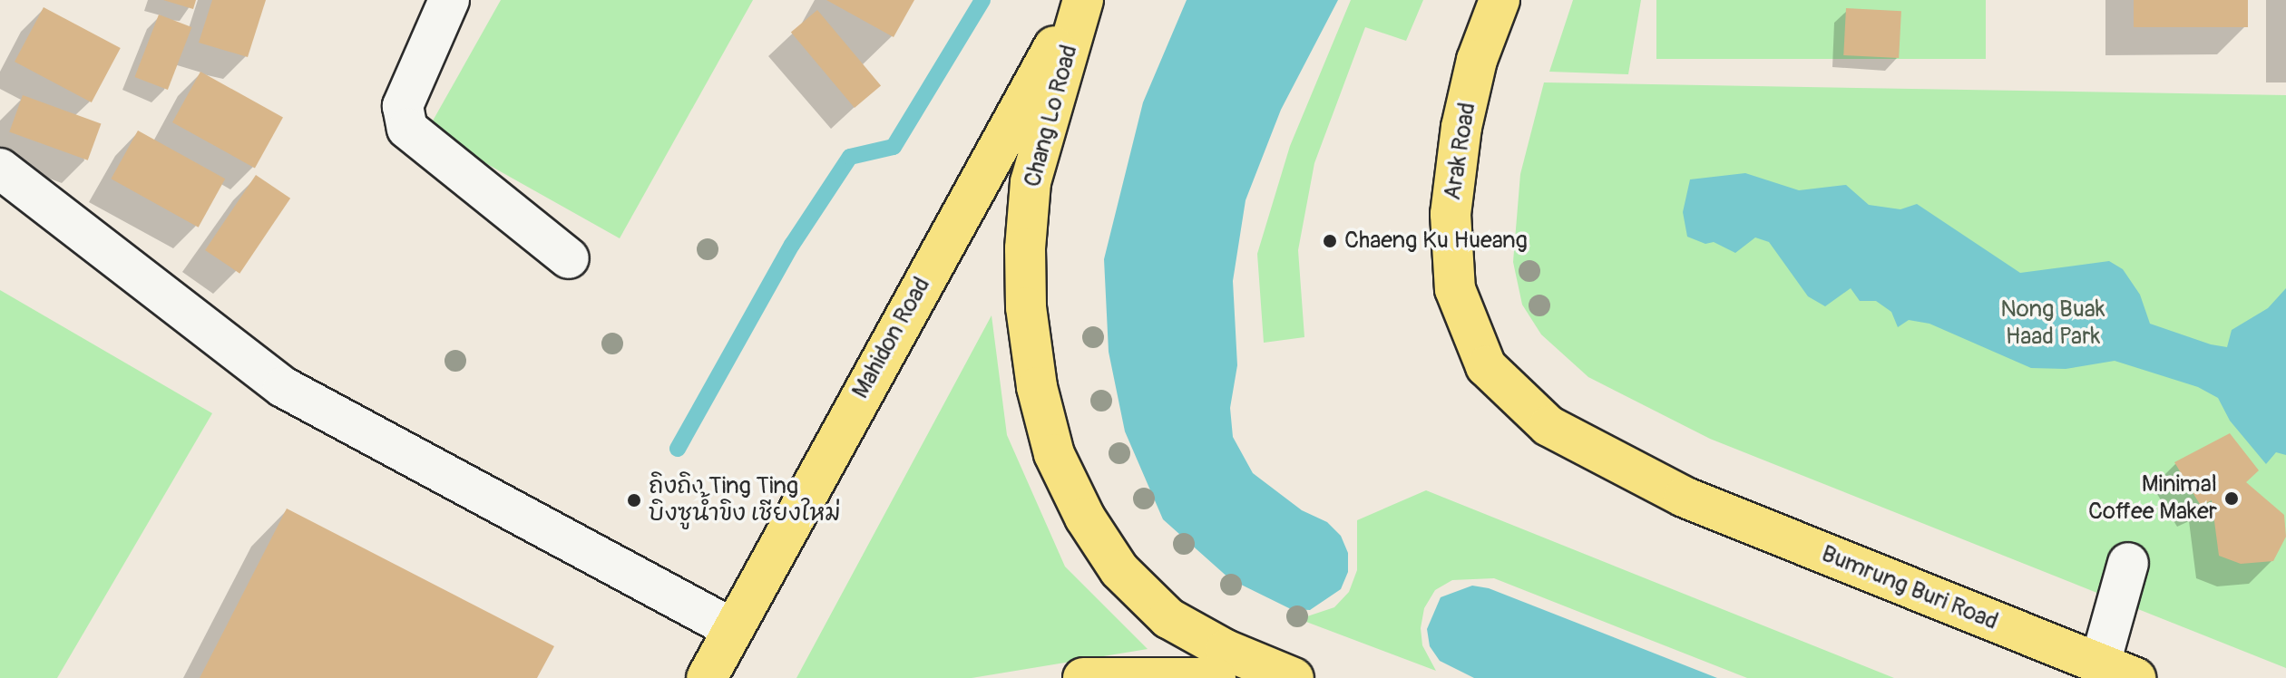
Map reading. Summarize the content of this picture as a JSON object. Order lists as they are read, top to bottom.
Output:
{
  "streets": {
    "main road": [
      "Chang Lo Road",
      "Arak Road",
      "Mahidon Road",
      "Bumrung Buri Road"
    ]
  },
  "crossings": [
    ["Chang Lo Road", "Mahidon Road"],
    ["Arak Road", "Bumrung Buri Road"]
  ],
  "parks": ["Nong Buak Haad Park"],
  "places": ["Chaeng Ku Hueang", "Minimal Coffee Maker", "ถิงถิง Ting Ting บิงซูน้ำขิง เชียงใหม่"]
}
